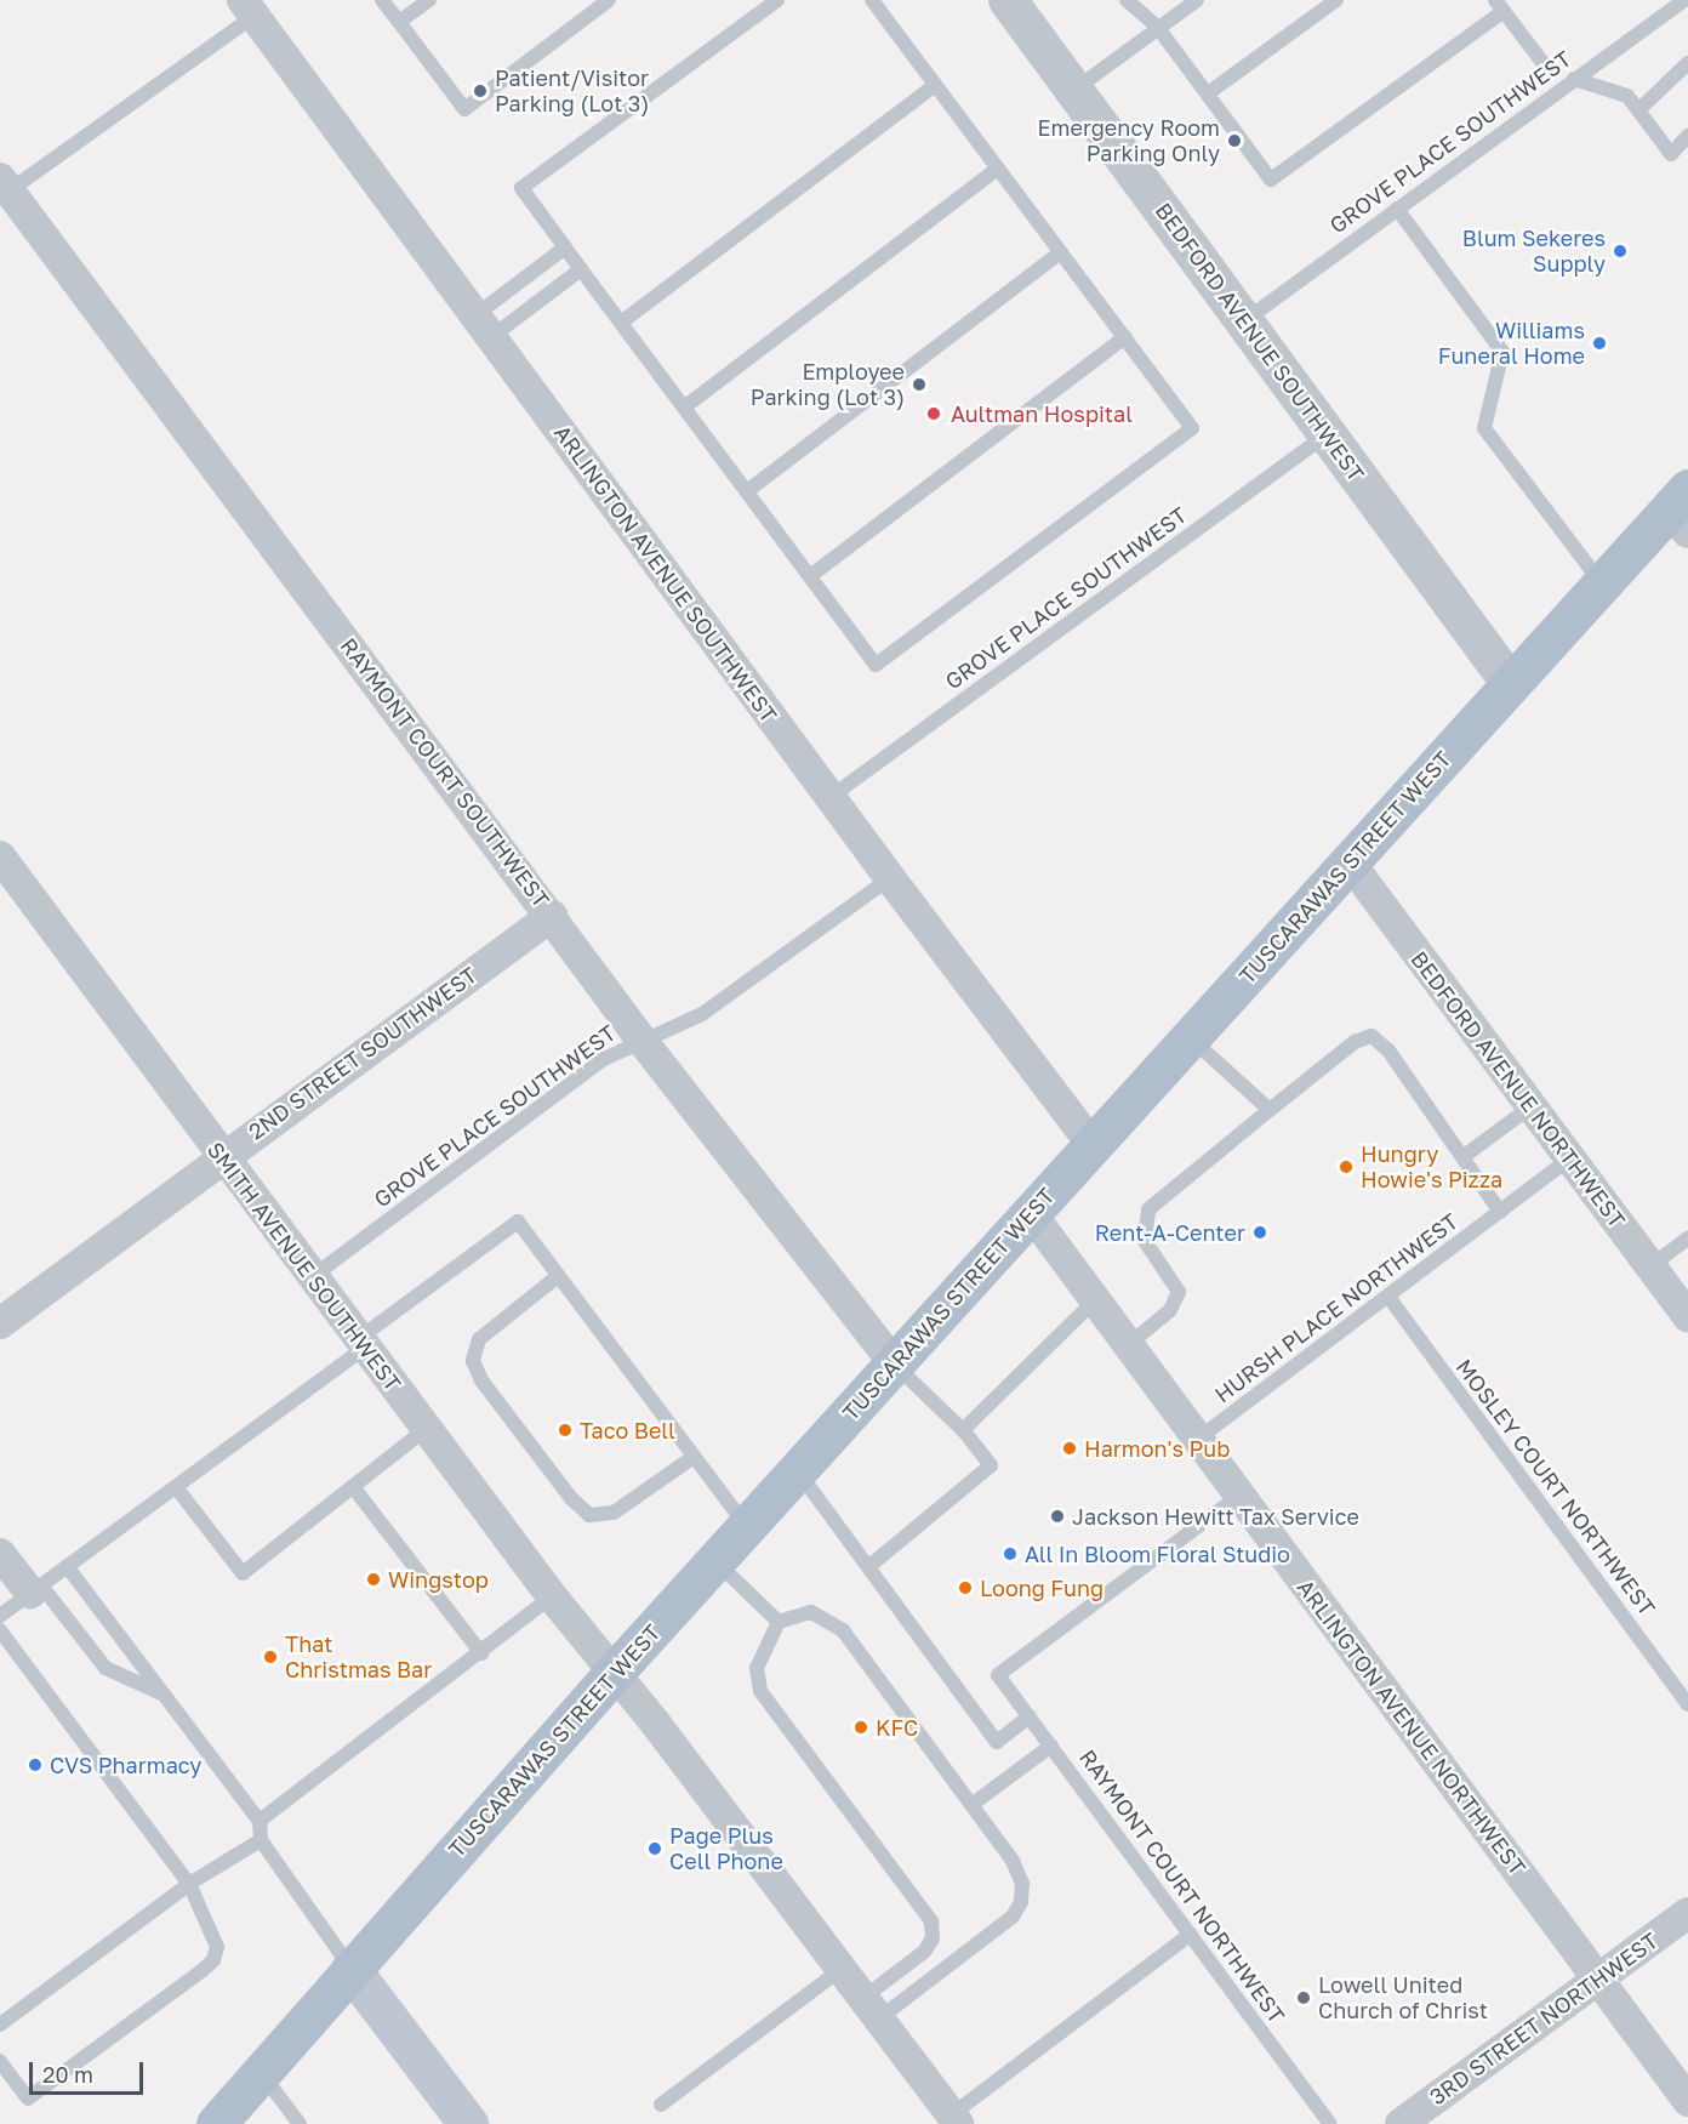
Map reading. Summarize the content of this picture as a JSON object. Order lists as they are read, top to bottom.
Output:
{
  "streets": {
    "main road": ["TUSCARAWAS STREET WEST"],
    "street": [
      "BEDFORD AVENUE SOUTHWEST",
      "ARLINGTON AVENUE SOUTHWEST",
      "RAYMONT COURT SOUTHWEST",
      "2ND STREET SOUTHWEST",
      "BEDFORD AVENUE NORTHWEST",
      "SMITH AVENUE SOUTHWEST",
      "ARLINGTON AVENUE NORTHWEST",
      "3RD STREET NORTHWEST"
    ],
    "lane": [
      "GROVE PLACE SOUTHWEST",
      "HURSH PLACE NORTHWEST",
      "MOSLEY COURT NORTHWEST",
      "RAYMONT COURT NORTHWEST"
    ]
  },
  "crossings": [
    ["GROVE PLACE SOUTHWEST", "BEDFORD AVENUE SOUTHWEST"],
    ["GROVE PLACE SOUTHWEST", "ARLINGTON AVENUE SOUTHWEST"],
    ["GROVE PLACE SOUTHWEST", "RAYMONT COURT SOUTHWEST"],
    ["GROVE PLACE SOUTHWEST", "SMITH AVENUE SOUTHWEST"],
    ["BEDFORD AVENUE SOUTHWEST", "TUSCARAWAS STREET WEST"],
    ["ARLINGTON AVENUE SOUTHWEST", "TUSCARAWAS STREET WEST"],
    ["RAYMONT COURT SOUTHWEST", "TUSCARAWAS STREET WEST"],
    ["RAYMONT COURT SOUTHWEST", "2ND STREET SOUTHWEST"],
    ["TUSCARAWAS STREET WEST", "BEDFORD AVENUE NORTHWEST"],
    ["TUSCARAWAS STREET WEST", "SMITH AVENUE SOUTHWEST"],
    ["TUSCARAWAS STREET WEST", "ARLINGTON AVENUE NORTHWEST"],
    ["2ND STREET SOUTHWEST", "SMITH AVENUE SOUTHWEST"],
    ["BEDFORD AVENUE NORTHWEST", "HURSH PLACE NORTHWEST"],
    ["HURSH PLACE NORTHWEST", "MOSLEY COURT NORTHWEST"],
    ["HURSH PLACE NORTHWEST", "ARLINGTON AVENUE NORTHWEST"],
    ["ARLINGTON AVENUE NORTHWEST", "RAYMONT COURT NORTHWEST"],
    ["ARLINGTON AVENUE NORTHWEST", "3RD STREET NORTHWEST"]
  ],
  "places": [
    "Patient/Visitor Parking (Lot 3)",
    "Emergency Room Parking Only",
    "Blum Sekeres Supply",
    "Williams Funeral Home",
    "Employee Parking (Lot 3)",
    "Aultman Hospital",
    "Hungry Howie's Pizza",
    "Rent-A-Center",
    "Taco Bell",
    "Harmon's Pub",
    "Jackson Hewitt Tax Service",
    "All In Bloom Floral Studio",
    "Wingstop",
    "Loong Fung",
    "That Christmas Bar",
    "KFC",
    "CVS Pharmacy",
    "Page Plus Cell Phone",
    "Lowell United Church of Christ"
  ],
  "scale_bar": "20 m"
}
